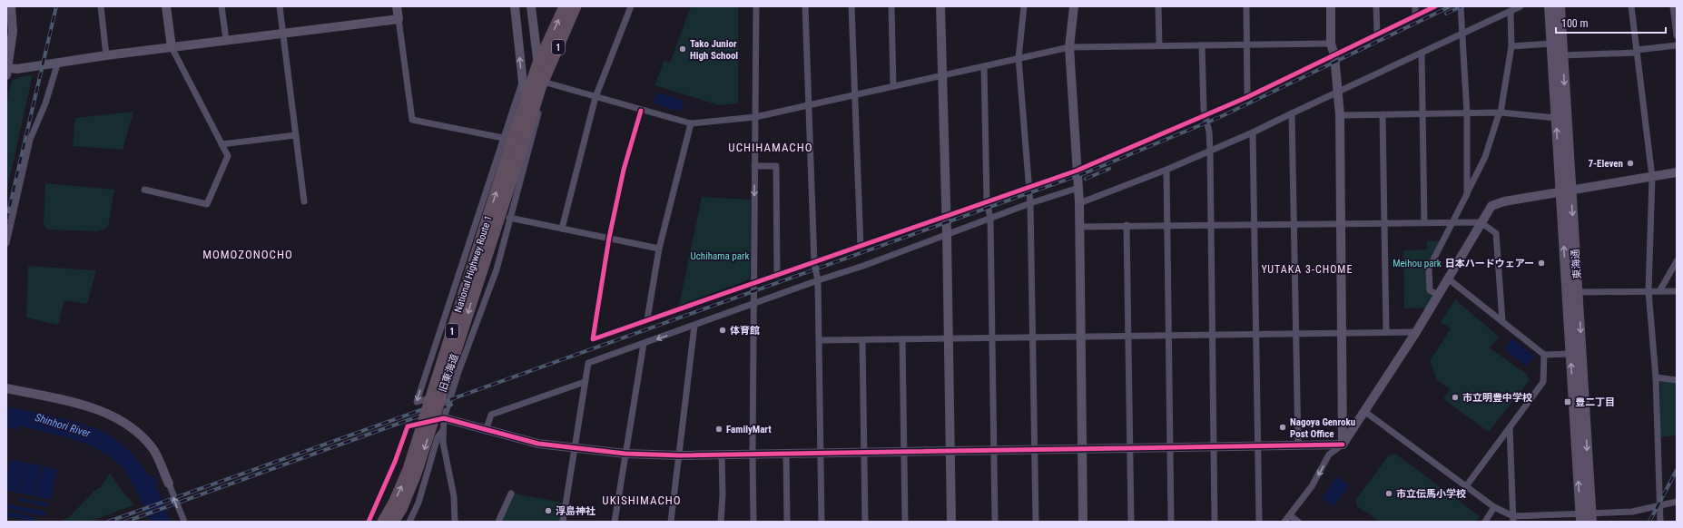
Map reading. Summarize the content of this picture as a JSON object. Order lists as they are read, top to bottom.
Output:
{
  "streets": {
    "highway": ["1", "National Highway Route 1"],
    "main road": ["東海通"],
    "street": ["旧東海道"]
  },
  "crossings": [
    ["National Highway Route 1", "旧東海道"]
  ],
  "districts": [
    "UCHIHAMACHO",
    "MOMOZONOCHO",
    "YUTAKA 3-CHOME",
    "UKISHIMACHO"
  ],
  "water": ["Shinhori River"],
  "parks": ["Uchihama park", "Meihou park"],
  "places": {
    "other": [
      "Tako Junior High School",
      "7-Eleven",
      "日本ハードウェアー",
      "体育館",
      "市立明豊中学校",
      "Nagoya Genroku Post Office",
      "FamilyMart",
      "市立伝馬小学校",
      "浮島神社"
    ],
    "transit": ["豊二丁目"]
  },
  "scale_bar": "100 m"
}
